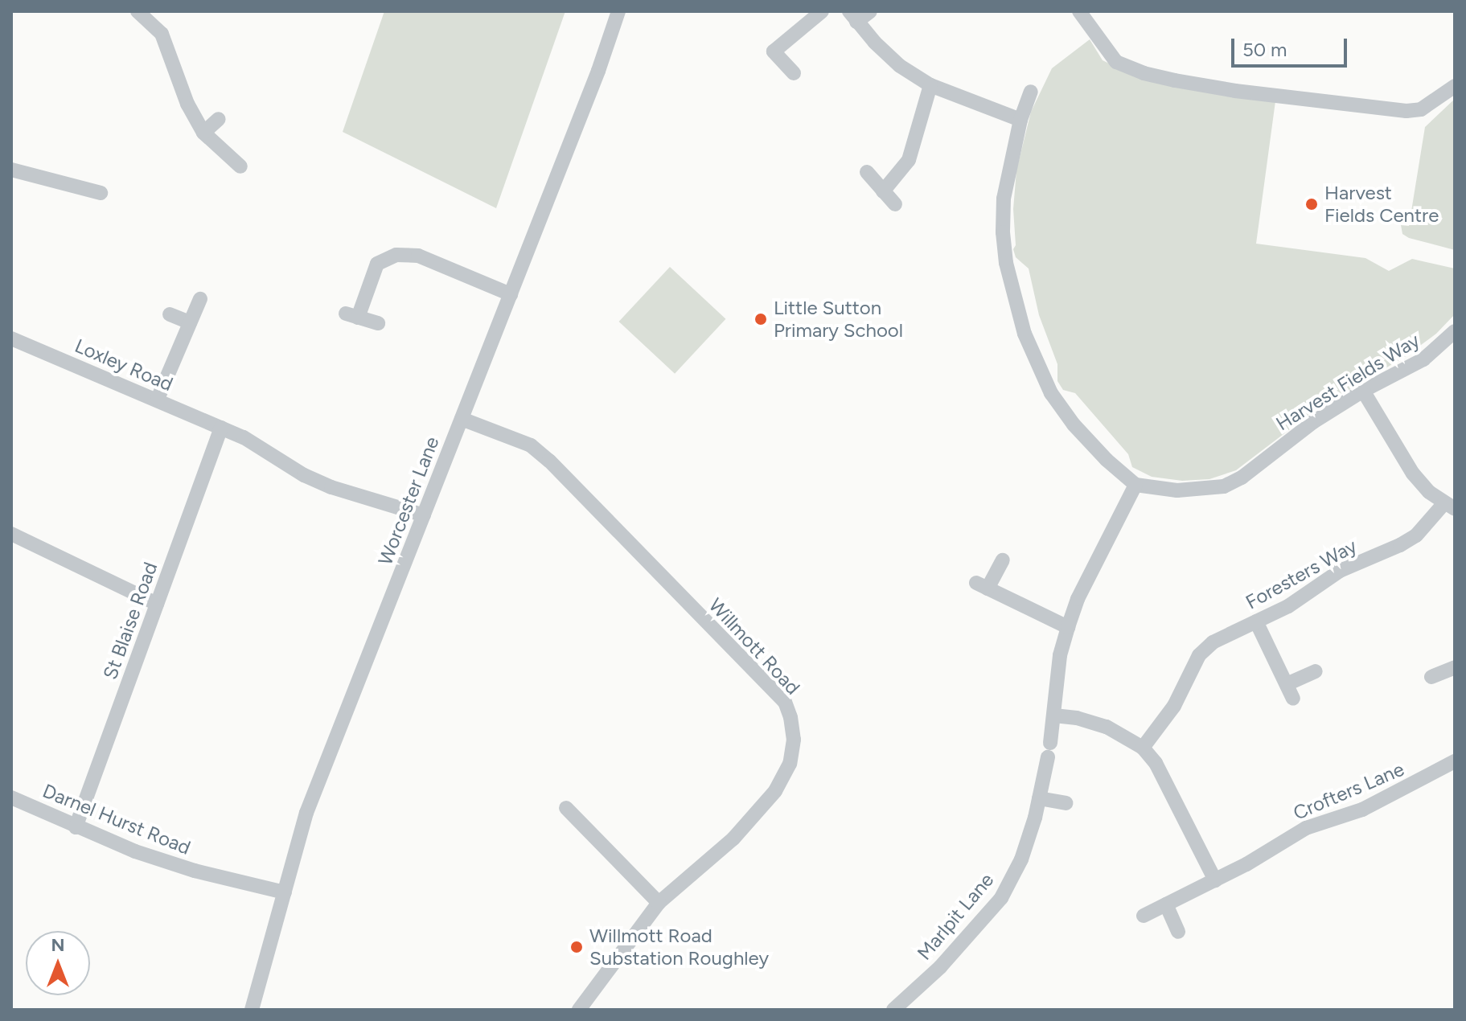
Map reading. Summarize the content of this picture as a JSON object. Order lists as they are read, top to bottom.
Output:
{
  "streets": {
    "street": [
      "Loxley Road",
      "Harvest Fields Way",
      "Worcester Lane",
      "Foresters Way",
      "St Blaise Road",
      "Willmott Road",
      "Crofters Lane",
      "Darnel Hurst Road",
      "Marlpit Lane"
    ]
  },
  "crossings": [
    ["Loxley Road", "Worcester Lane"],
    ["Loxley Road", "St Blaise Road"],
    ["Harvest Fields Way", "Marlpit Lane"],
    ["Worcester Lane", "Willmott Road"],
    ["Worcester Lane", "Darnel Hurst Road"],
    ["St Blaise Road", "Darnel Hurst Road"]
  ],
  "places": ["Harvest Fields Centre", "Little Sutton Primary School", "Willmott Road Substation Roughley"],
  "scale_bar": "50 m",
  "north": "top"
}
